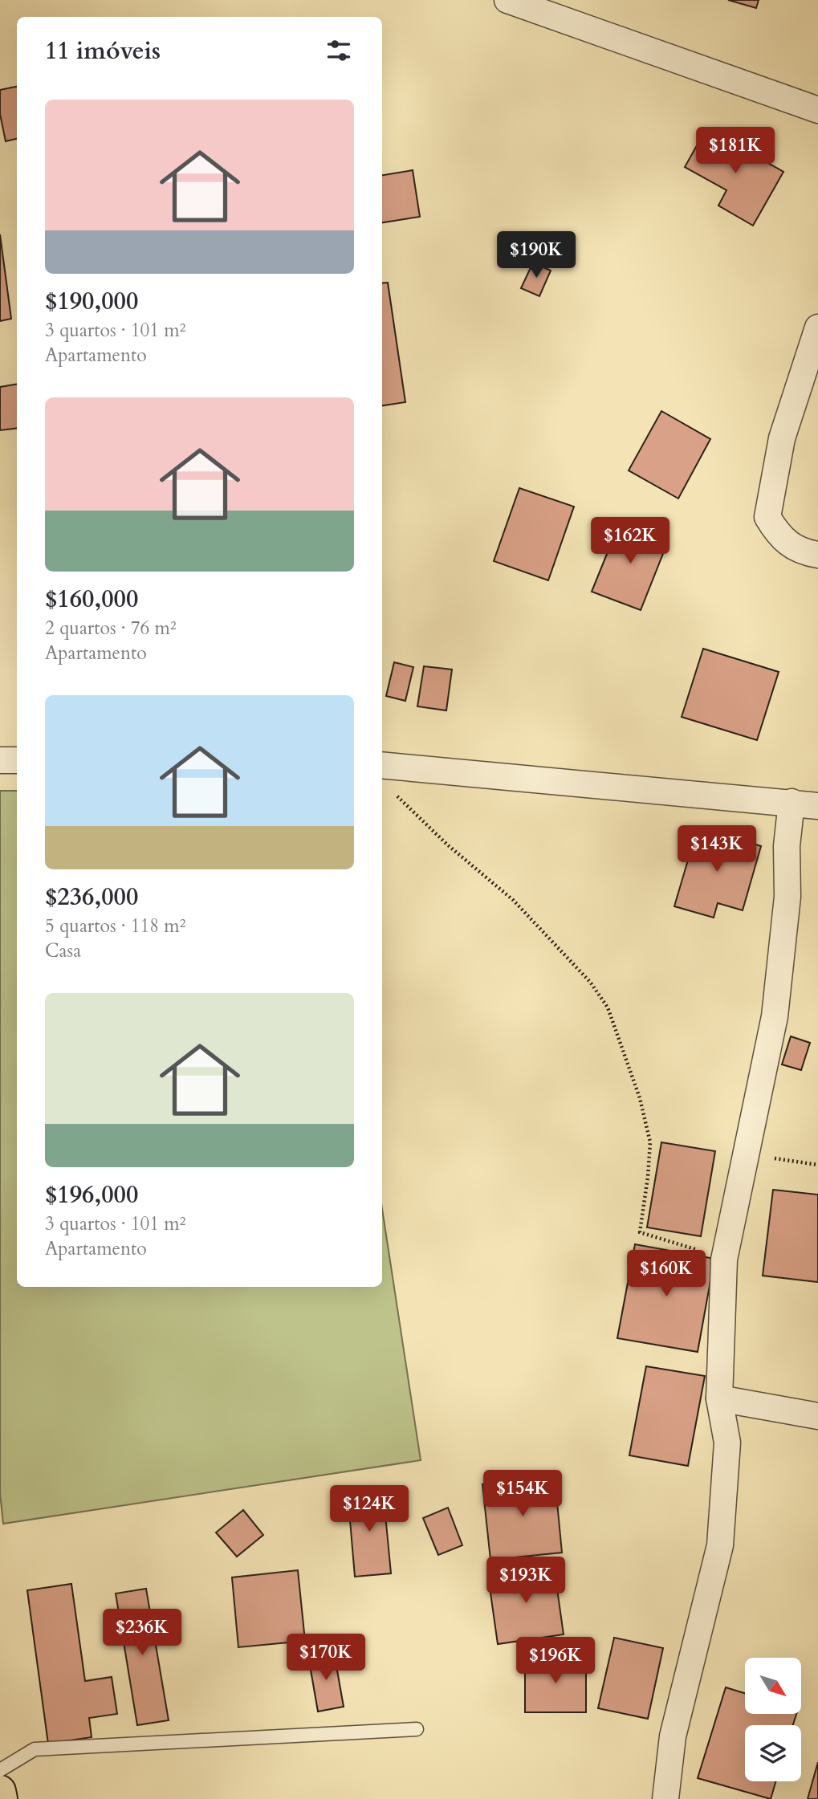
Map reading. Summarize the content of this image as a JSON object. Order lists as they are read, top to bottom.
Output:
{
  "north": "bottom right",
  "page": {
    "heading": "11 imóveis",
    "list": [
      {
        "name": "$190,000",
        "note": "3 quartos · 101 m² · Apartamento"
      },
      {
        "name": "$160,000",
        "note": "2 quartos · 76 m² · Apartamento"
      },
      {
        "name": "$236,000",
        "note": "5 quartos · 118 m² · Casa"
      },
      {
        "name": "$196,000",
        "note": "3 quartos · 101 m² · Apartamento"
      }
    ],
    "price": [
      "$181K",
      "$190K",
      "$162K",
      "$143K",
      "$160K",
      "$154K",
      "$124K",
      "$193K",
      "$236K",
      "$170K",
      "$196K"
    ]
  }
}
